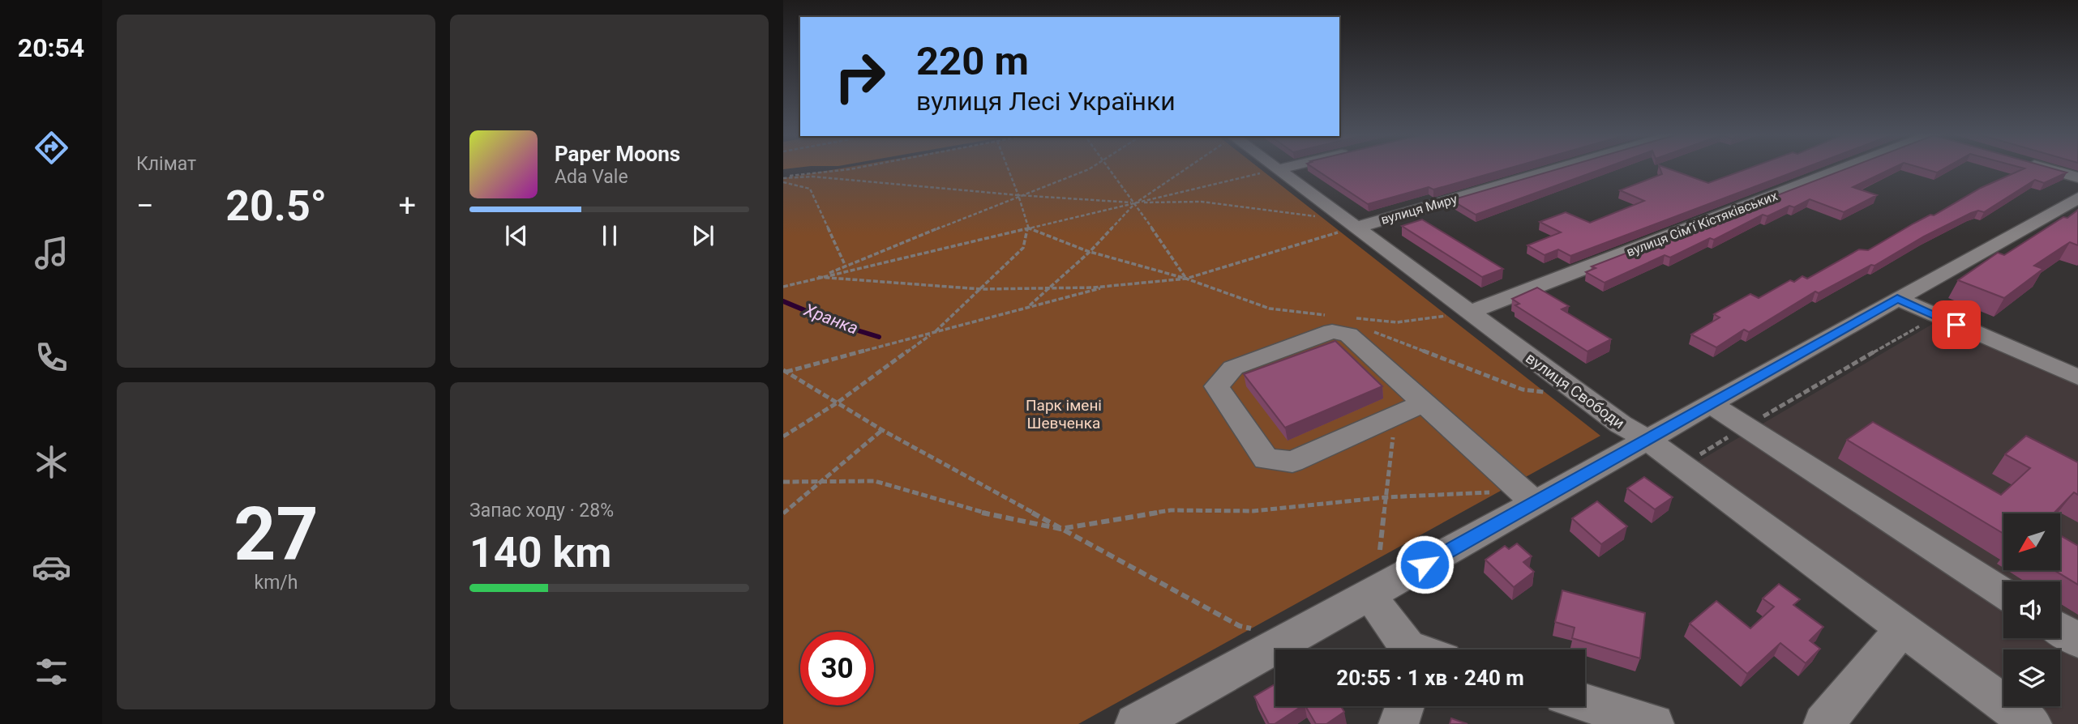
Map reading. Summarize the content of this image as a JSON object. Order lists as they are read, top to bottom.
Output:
{
  "streets": {
    "street": ["вулиця Миру", "вулиця Сімʼї Кістяківських", "вулиця Свободи"]
  },
  "crossings": [
    ["вулиця Миру", "вулиця Свободи"],
    ["вулиця Сімʼї Кістяківських", "вулиця Свободи"]
  ],
  "water": ["Хранка"],
  "parks": ["Парк імені Шевченка"],
  "north": "bottom left",
  "page": {
    "tabs": "20:54",
    "tile": [
      "Клімат",
      ["27", "km/h"],
      ["Запас ходу · 28%", "140 km"]
    ],
    "turn": ["220 m", "вулиця Лесі Українки"],
    "song": ["Paper Moons", "Ada Vale"],
    "heat": ["−", "20.5°", "+"],
    "limit": "30",
    "trip": "20:55 · 1 хв · 240 m"
  }
}
